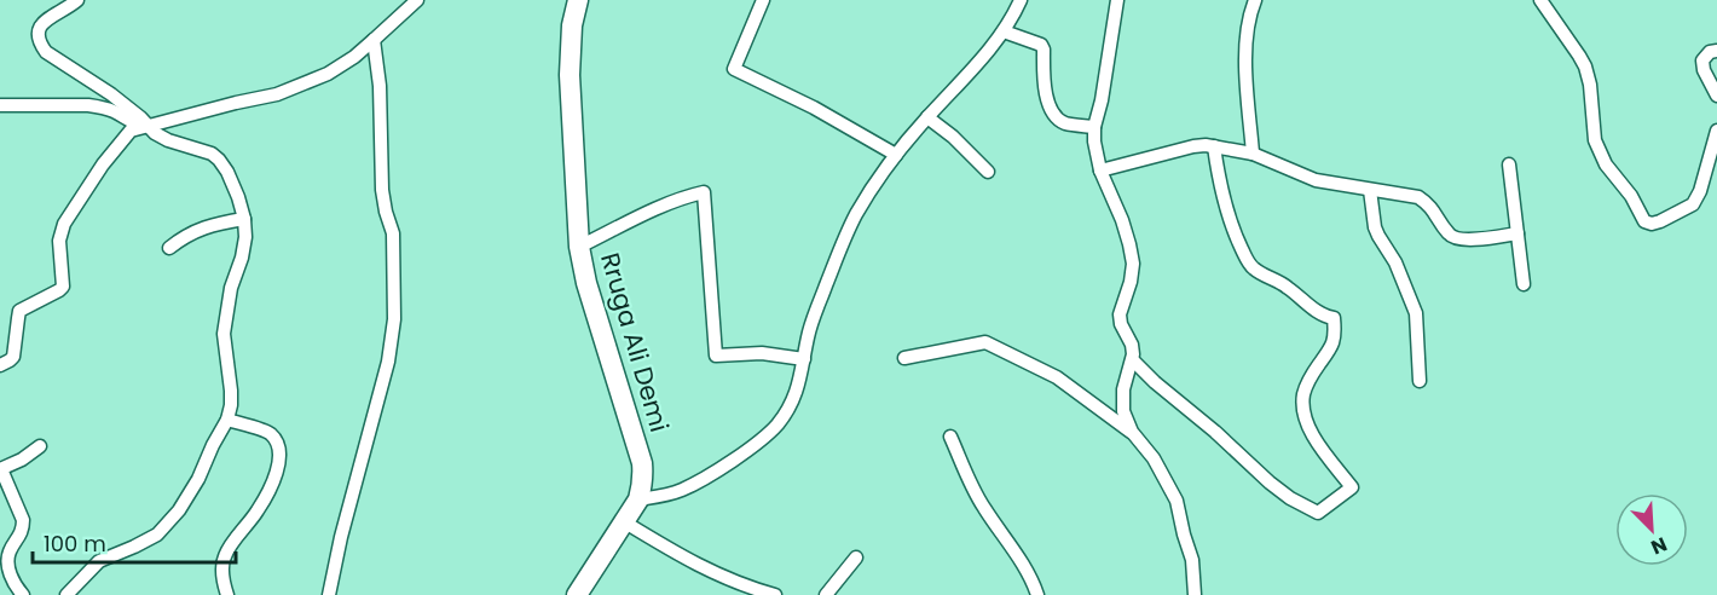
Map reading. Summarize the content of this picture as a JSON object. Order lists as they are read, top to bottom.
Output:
{
  "streets": {
    "main road": ["Rruga Ali Demi"]
  },
  "scale_bar": "100 m",
  "north": "bottom right"
}
